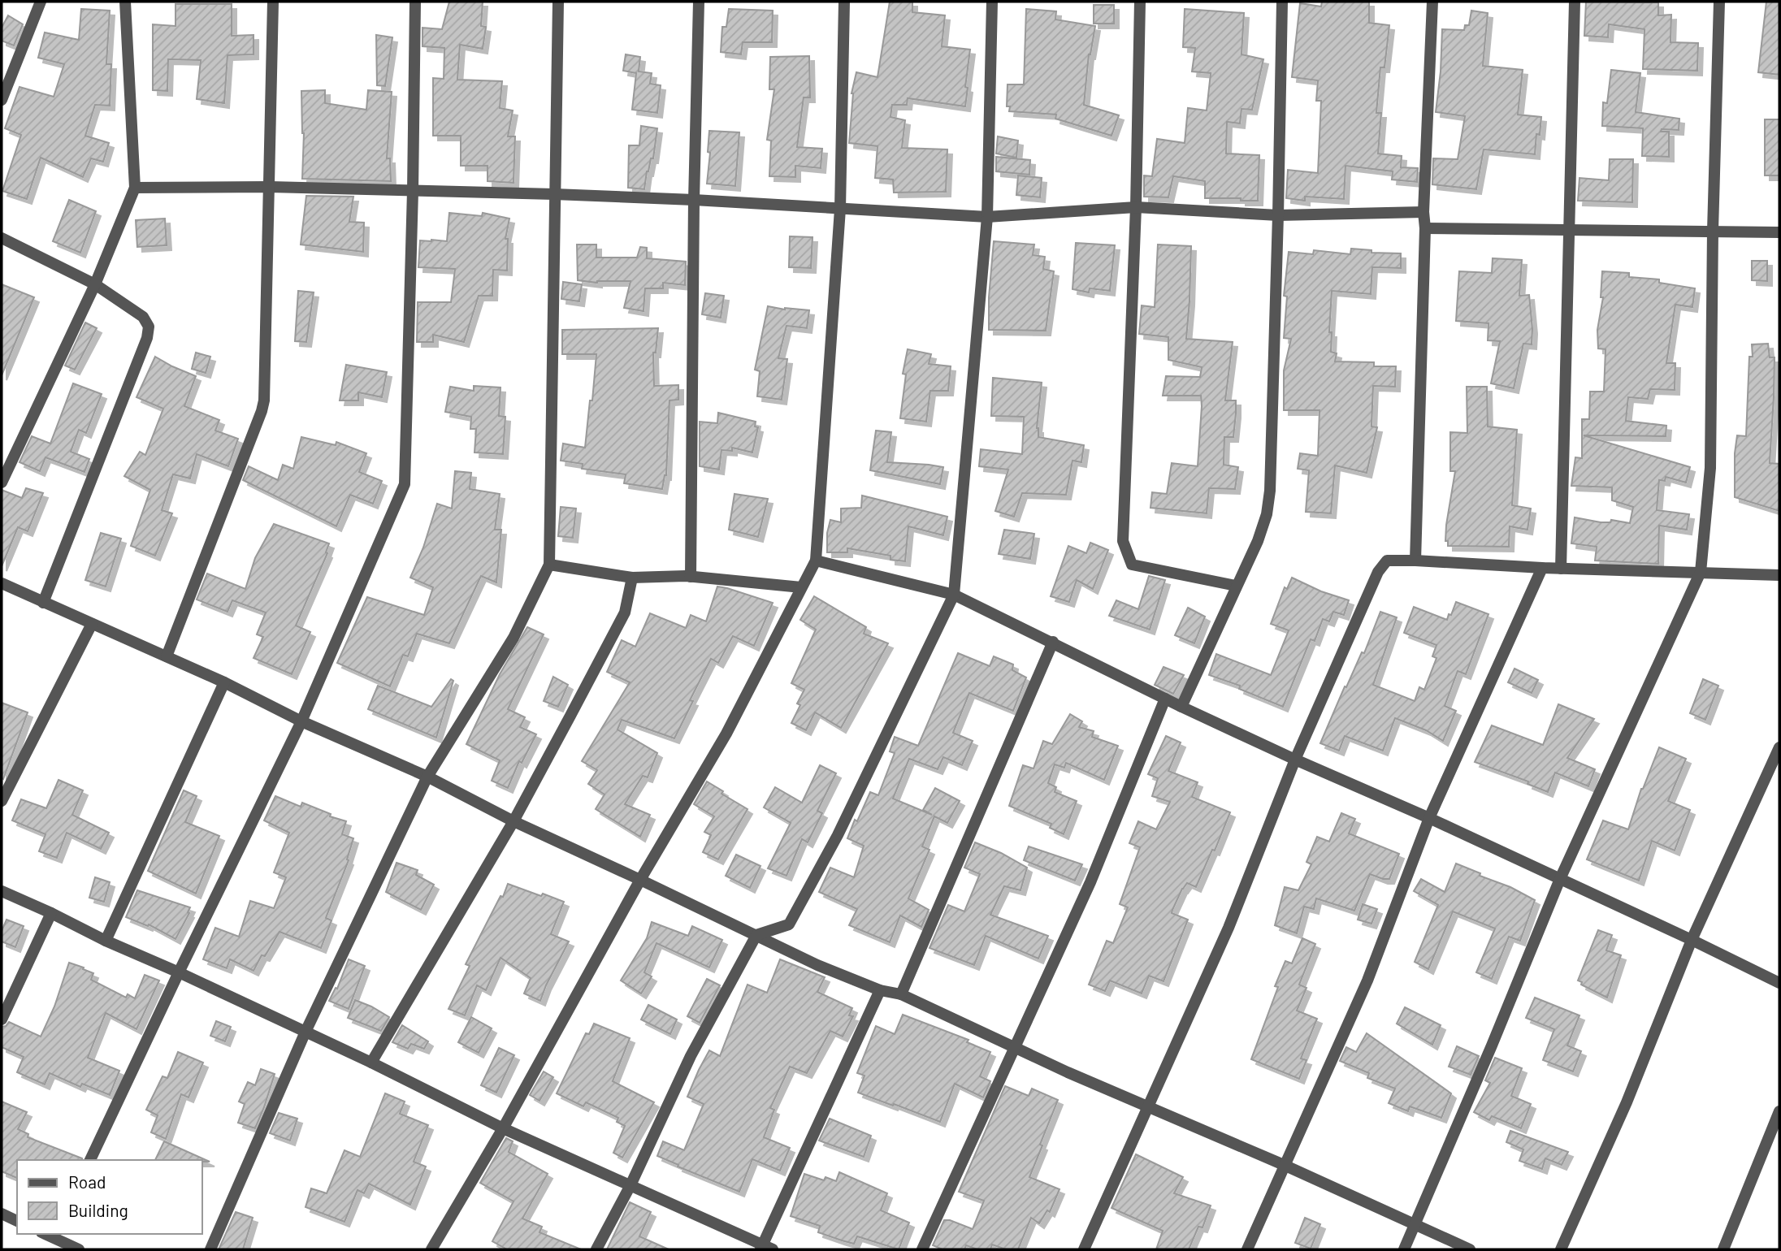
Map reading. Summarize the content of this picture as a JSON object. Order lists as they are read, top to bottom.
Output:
{
  "legend": ["Road", "Building"]
}
